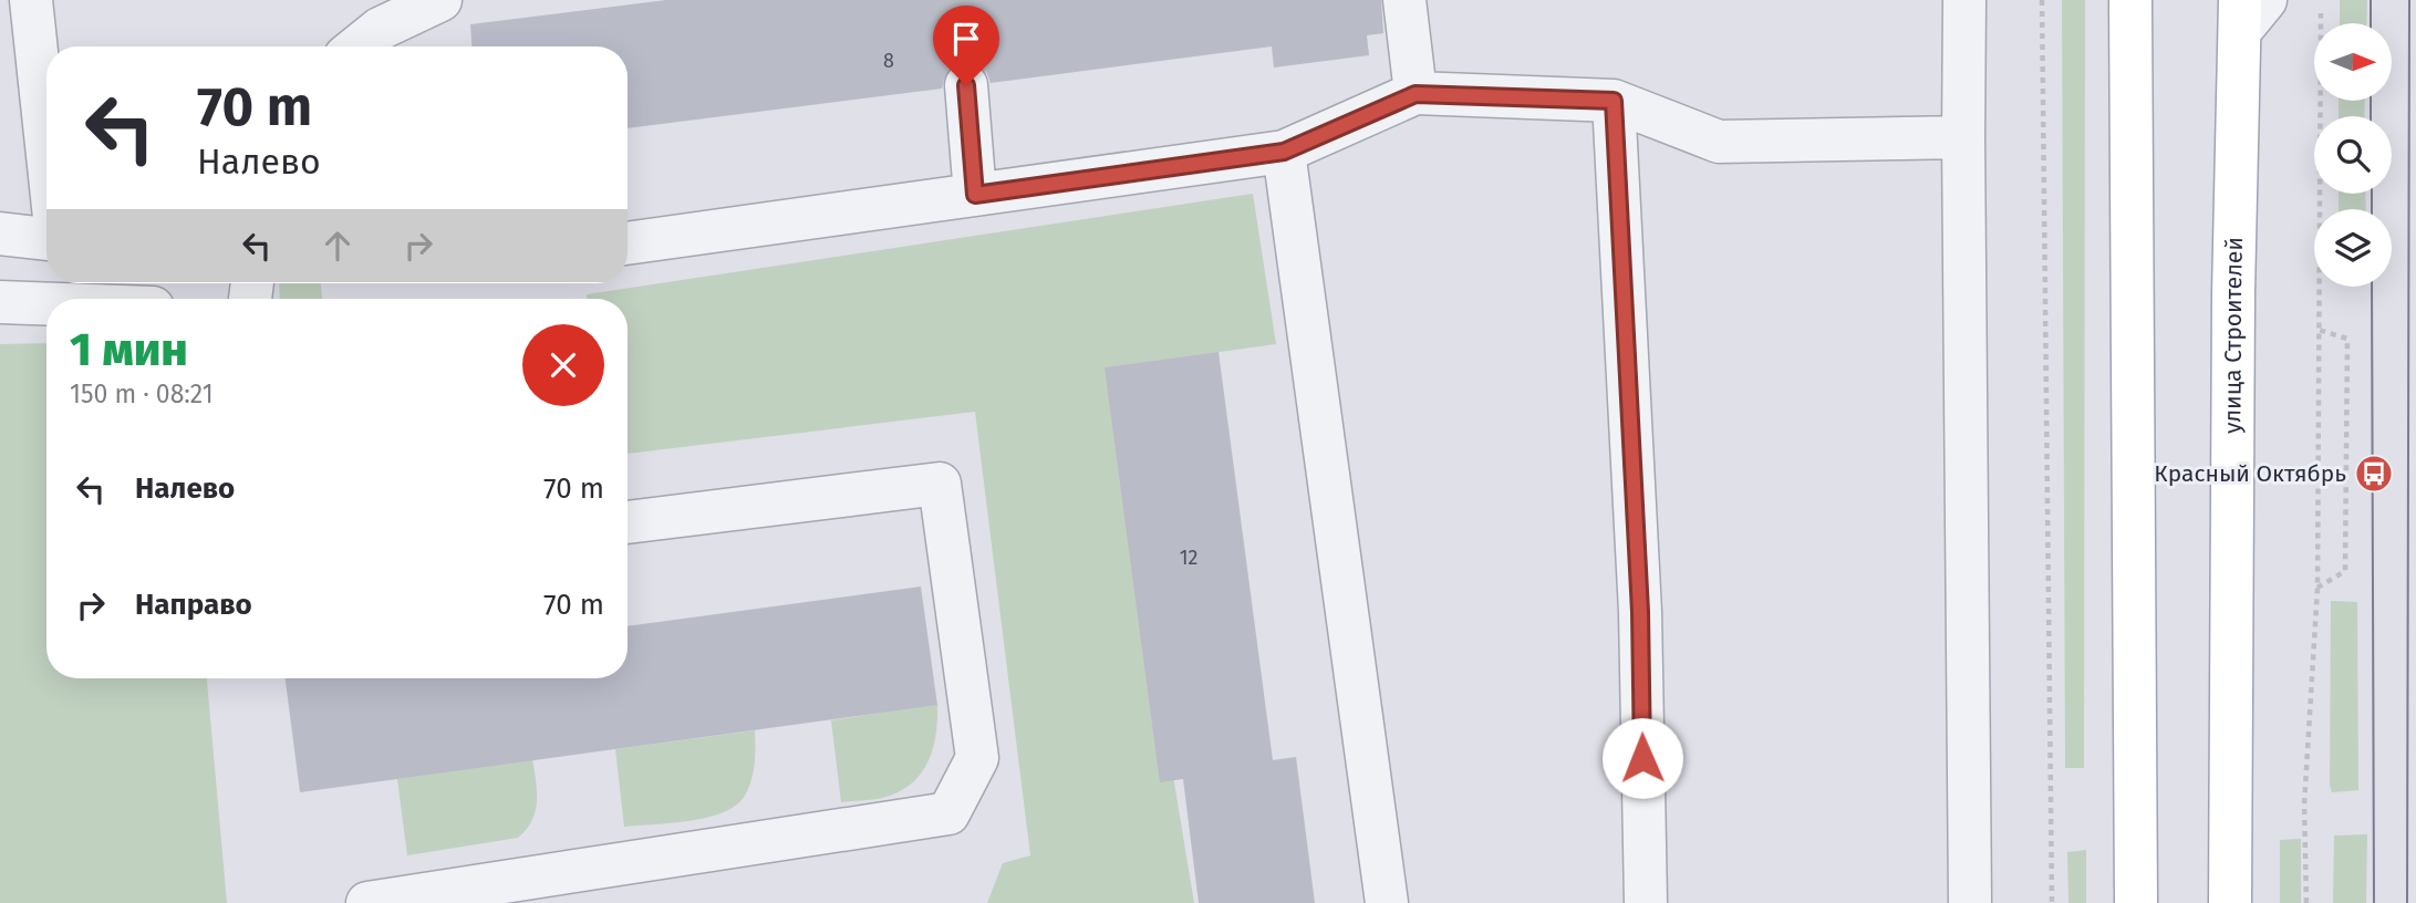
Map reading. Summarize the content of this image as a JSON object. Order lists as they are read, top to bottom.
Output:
{
  "streets": {
    "main road": ["улица Строителей"]
  },
  "places": {
    "bus stop": ["Красный Октябрь"]
  },
  "house_numbers": ["8", "12"],
  "north": "right",
  "page": {
    "turn": ["70 m", "Налево"],
    "heading": ["1 мин", "150 m · 08:21"],
    "list": [
      {
        "name": "Налево",
        "value": "70 m"
      },
      {
        "name": "Направо",
        "value": "70 m"
      }
    ]
  }
}
